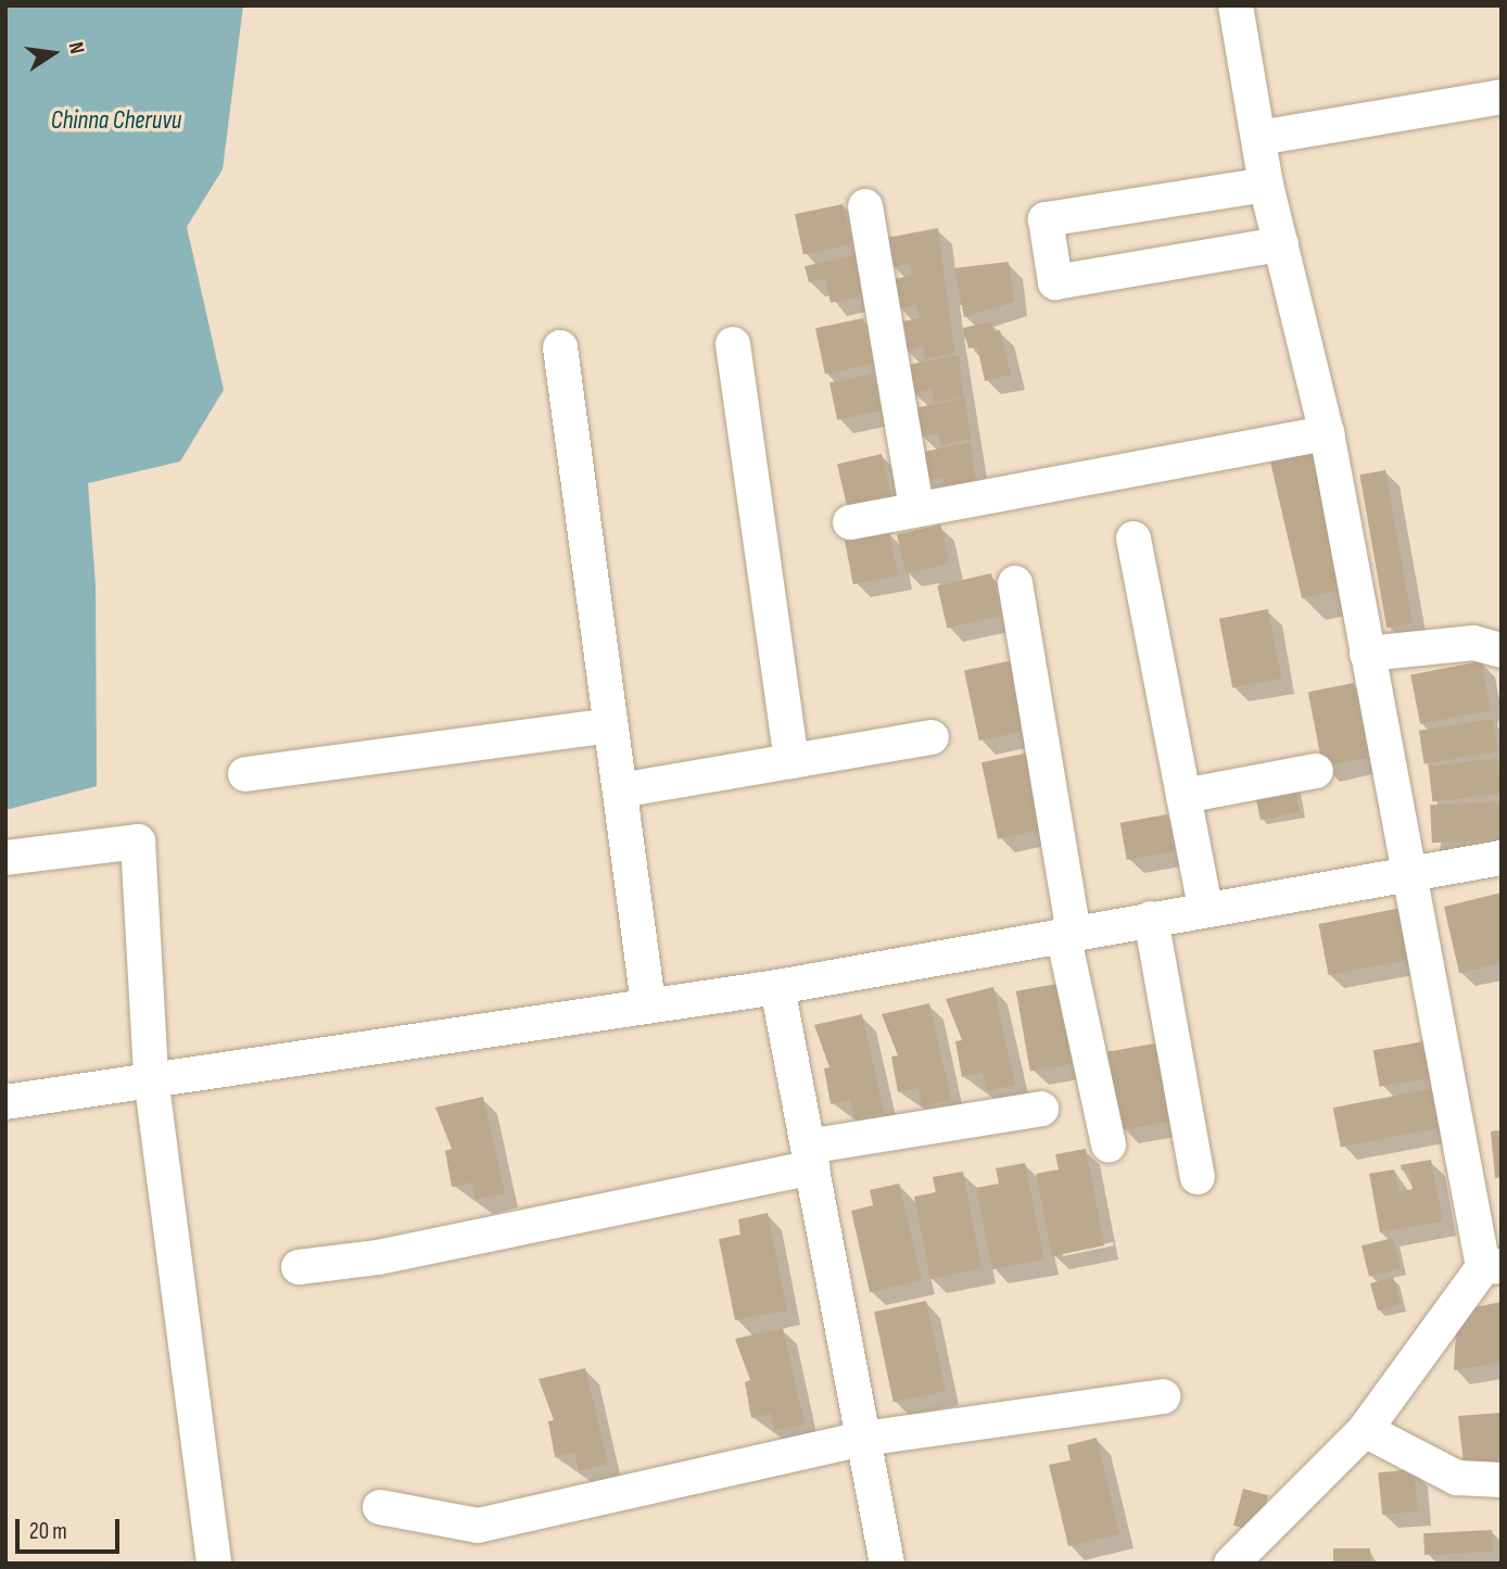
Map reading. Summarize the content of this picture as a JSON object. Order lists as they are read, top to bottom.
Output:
{
  "water": ["Chinna Cheruvu"],
  "scale_bar": "20 m",
  "north": "right"
}
